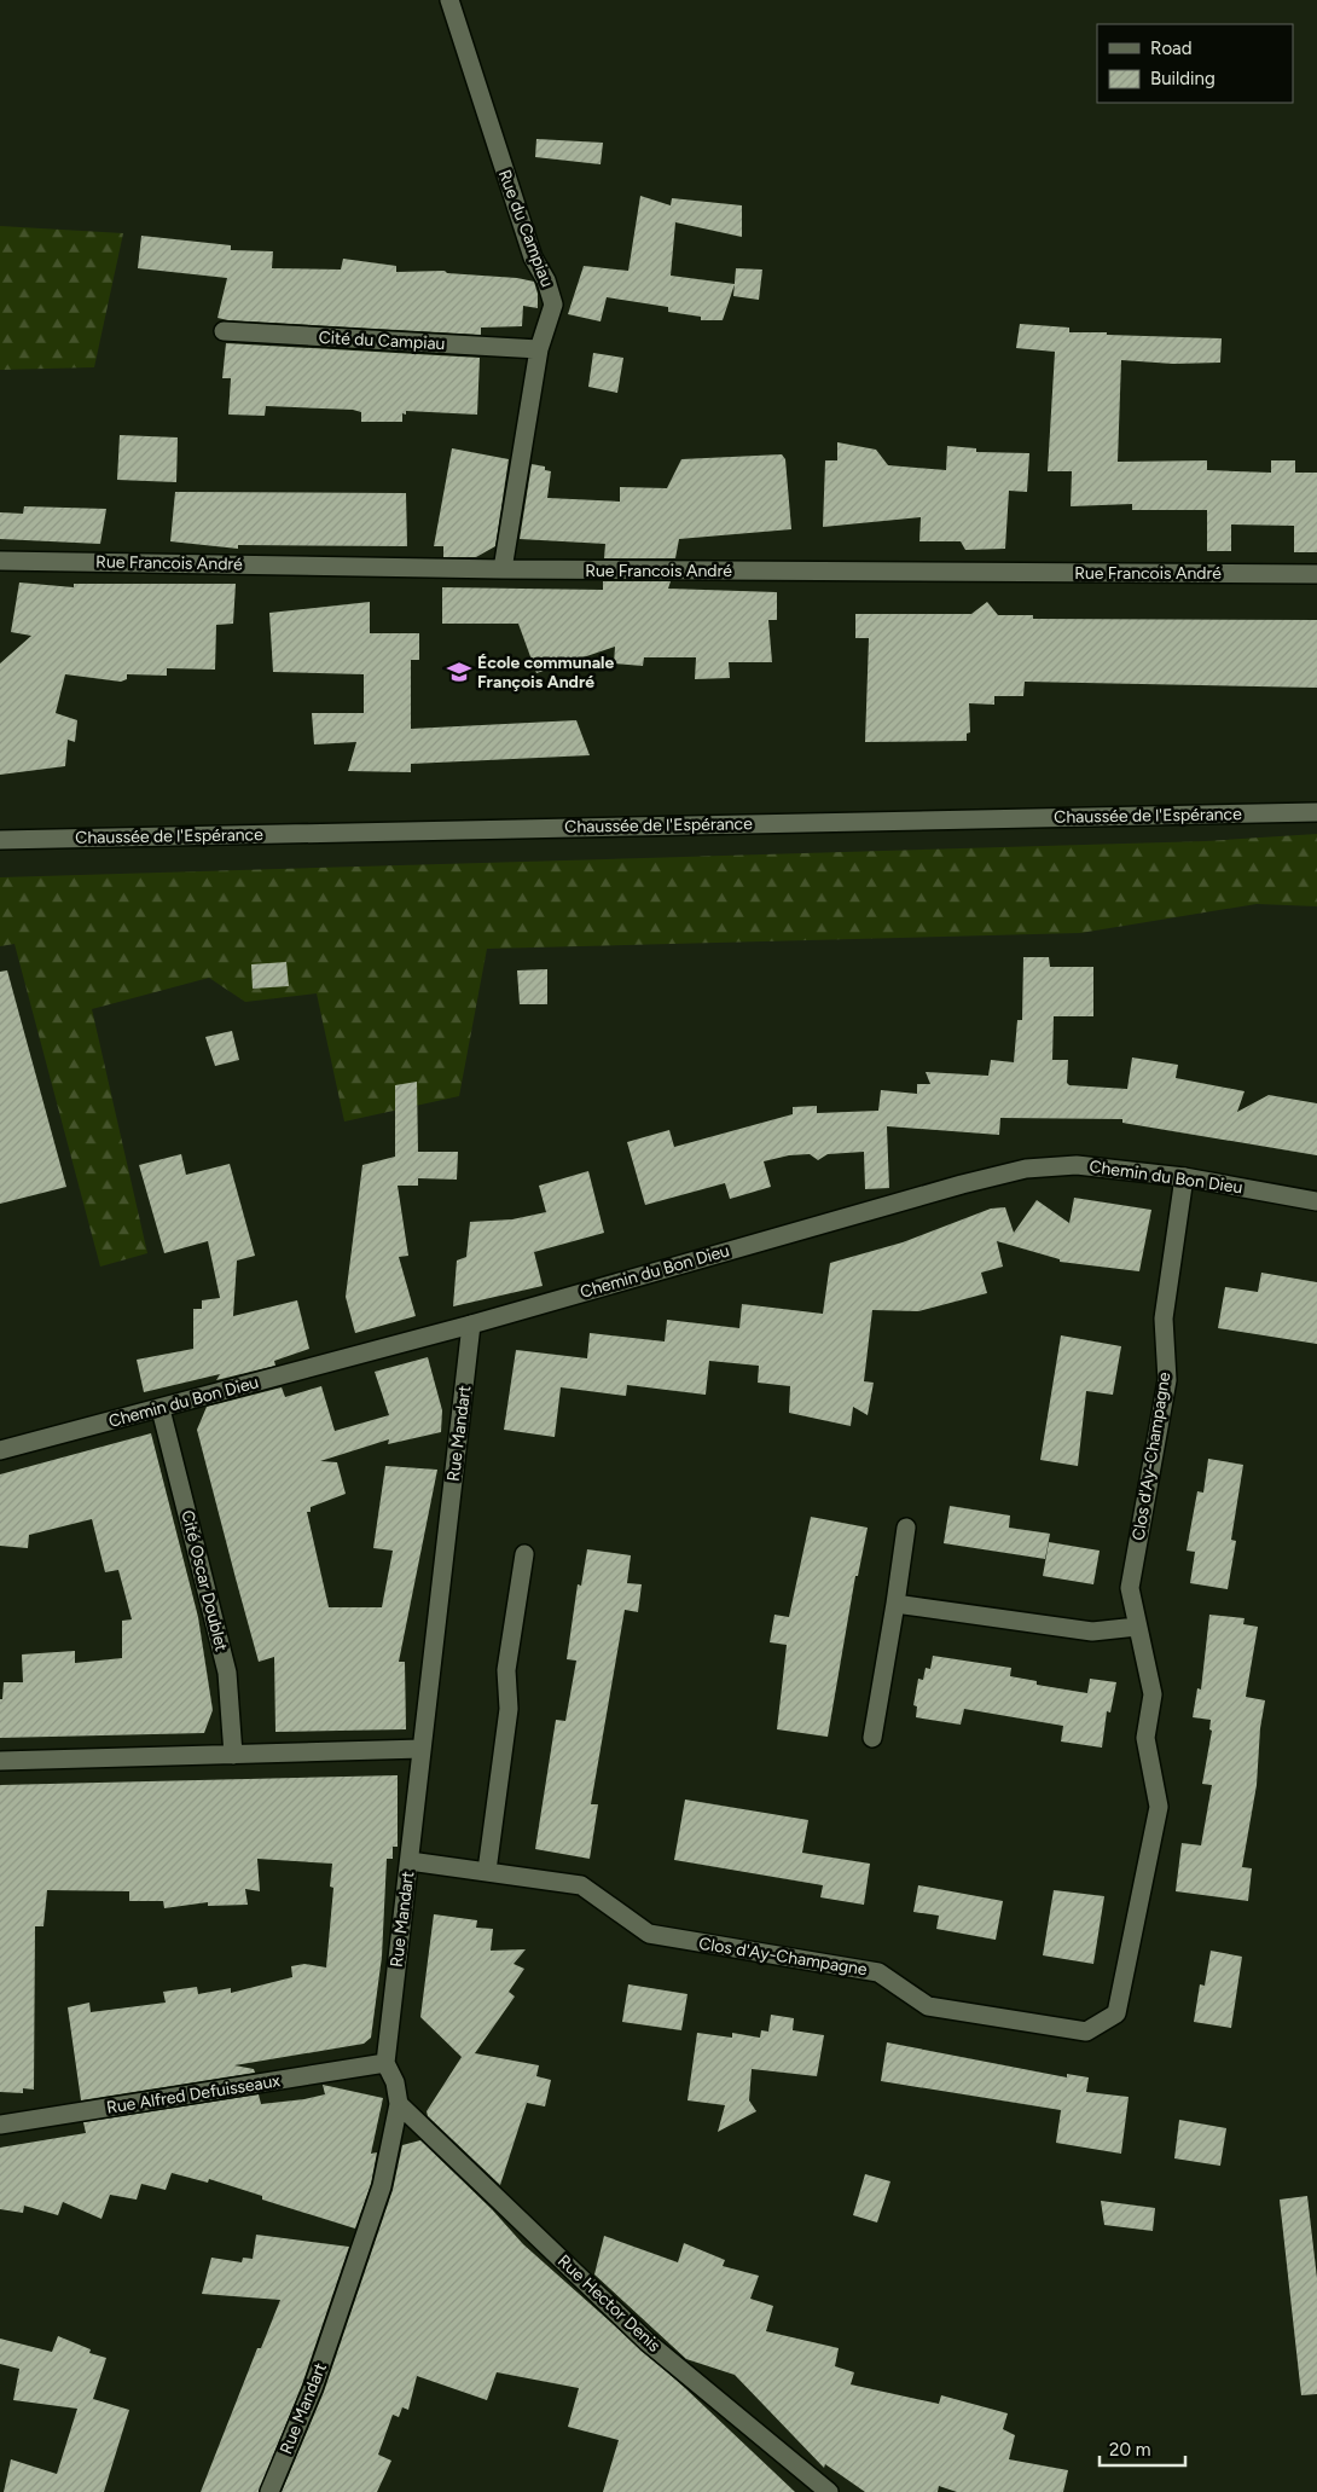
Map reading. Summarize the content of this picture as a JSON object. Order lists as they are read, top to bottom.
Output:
{
  "streets": {
    "street": [
      "Rue du Campiau",
      "Cité du Campiau",
      "Rue Francois André",
      "Chaussée de l'Espérance",
      "Chemin du Bon Dieu",
      "Rue Mandart",
      "Clos d'Ay-Champagne",
      "Cité Oscar Doublet",
      "Rue Alfred Defuisseaux",
      "Rue Hector Denis"
    ]
  },
  "crossings": [
    ["Rue du Campiau", "Cité du Campiau"],
    ["Rue du Campiau", "Rue Francois André"],
    ["Chemin du Bon Dieu", "Rue Mandart"],
    ["Chemin du Bon Dieu", "Clos d'Ay-Champagne"],
    ["Chemin du Bon Dieu", "Cité Oscar Doublet"],
    ["Rue Mandart", "Clos d'Ay-Champagne"],
    ["Rue Mandart", "Rue Alfred Defuisseaux"],
    ["Rue Mandart", "Rue Hector Denis"]
  ],
  "places": {
    "school or university": ["École communale François André"]
  },
  "legend": ["Road", "Building"],
  "scale_bar": "20 m"
}
